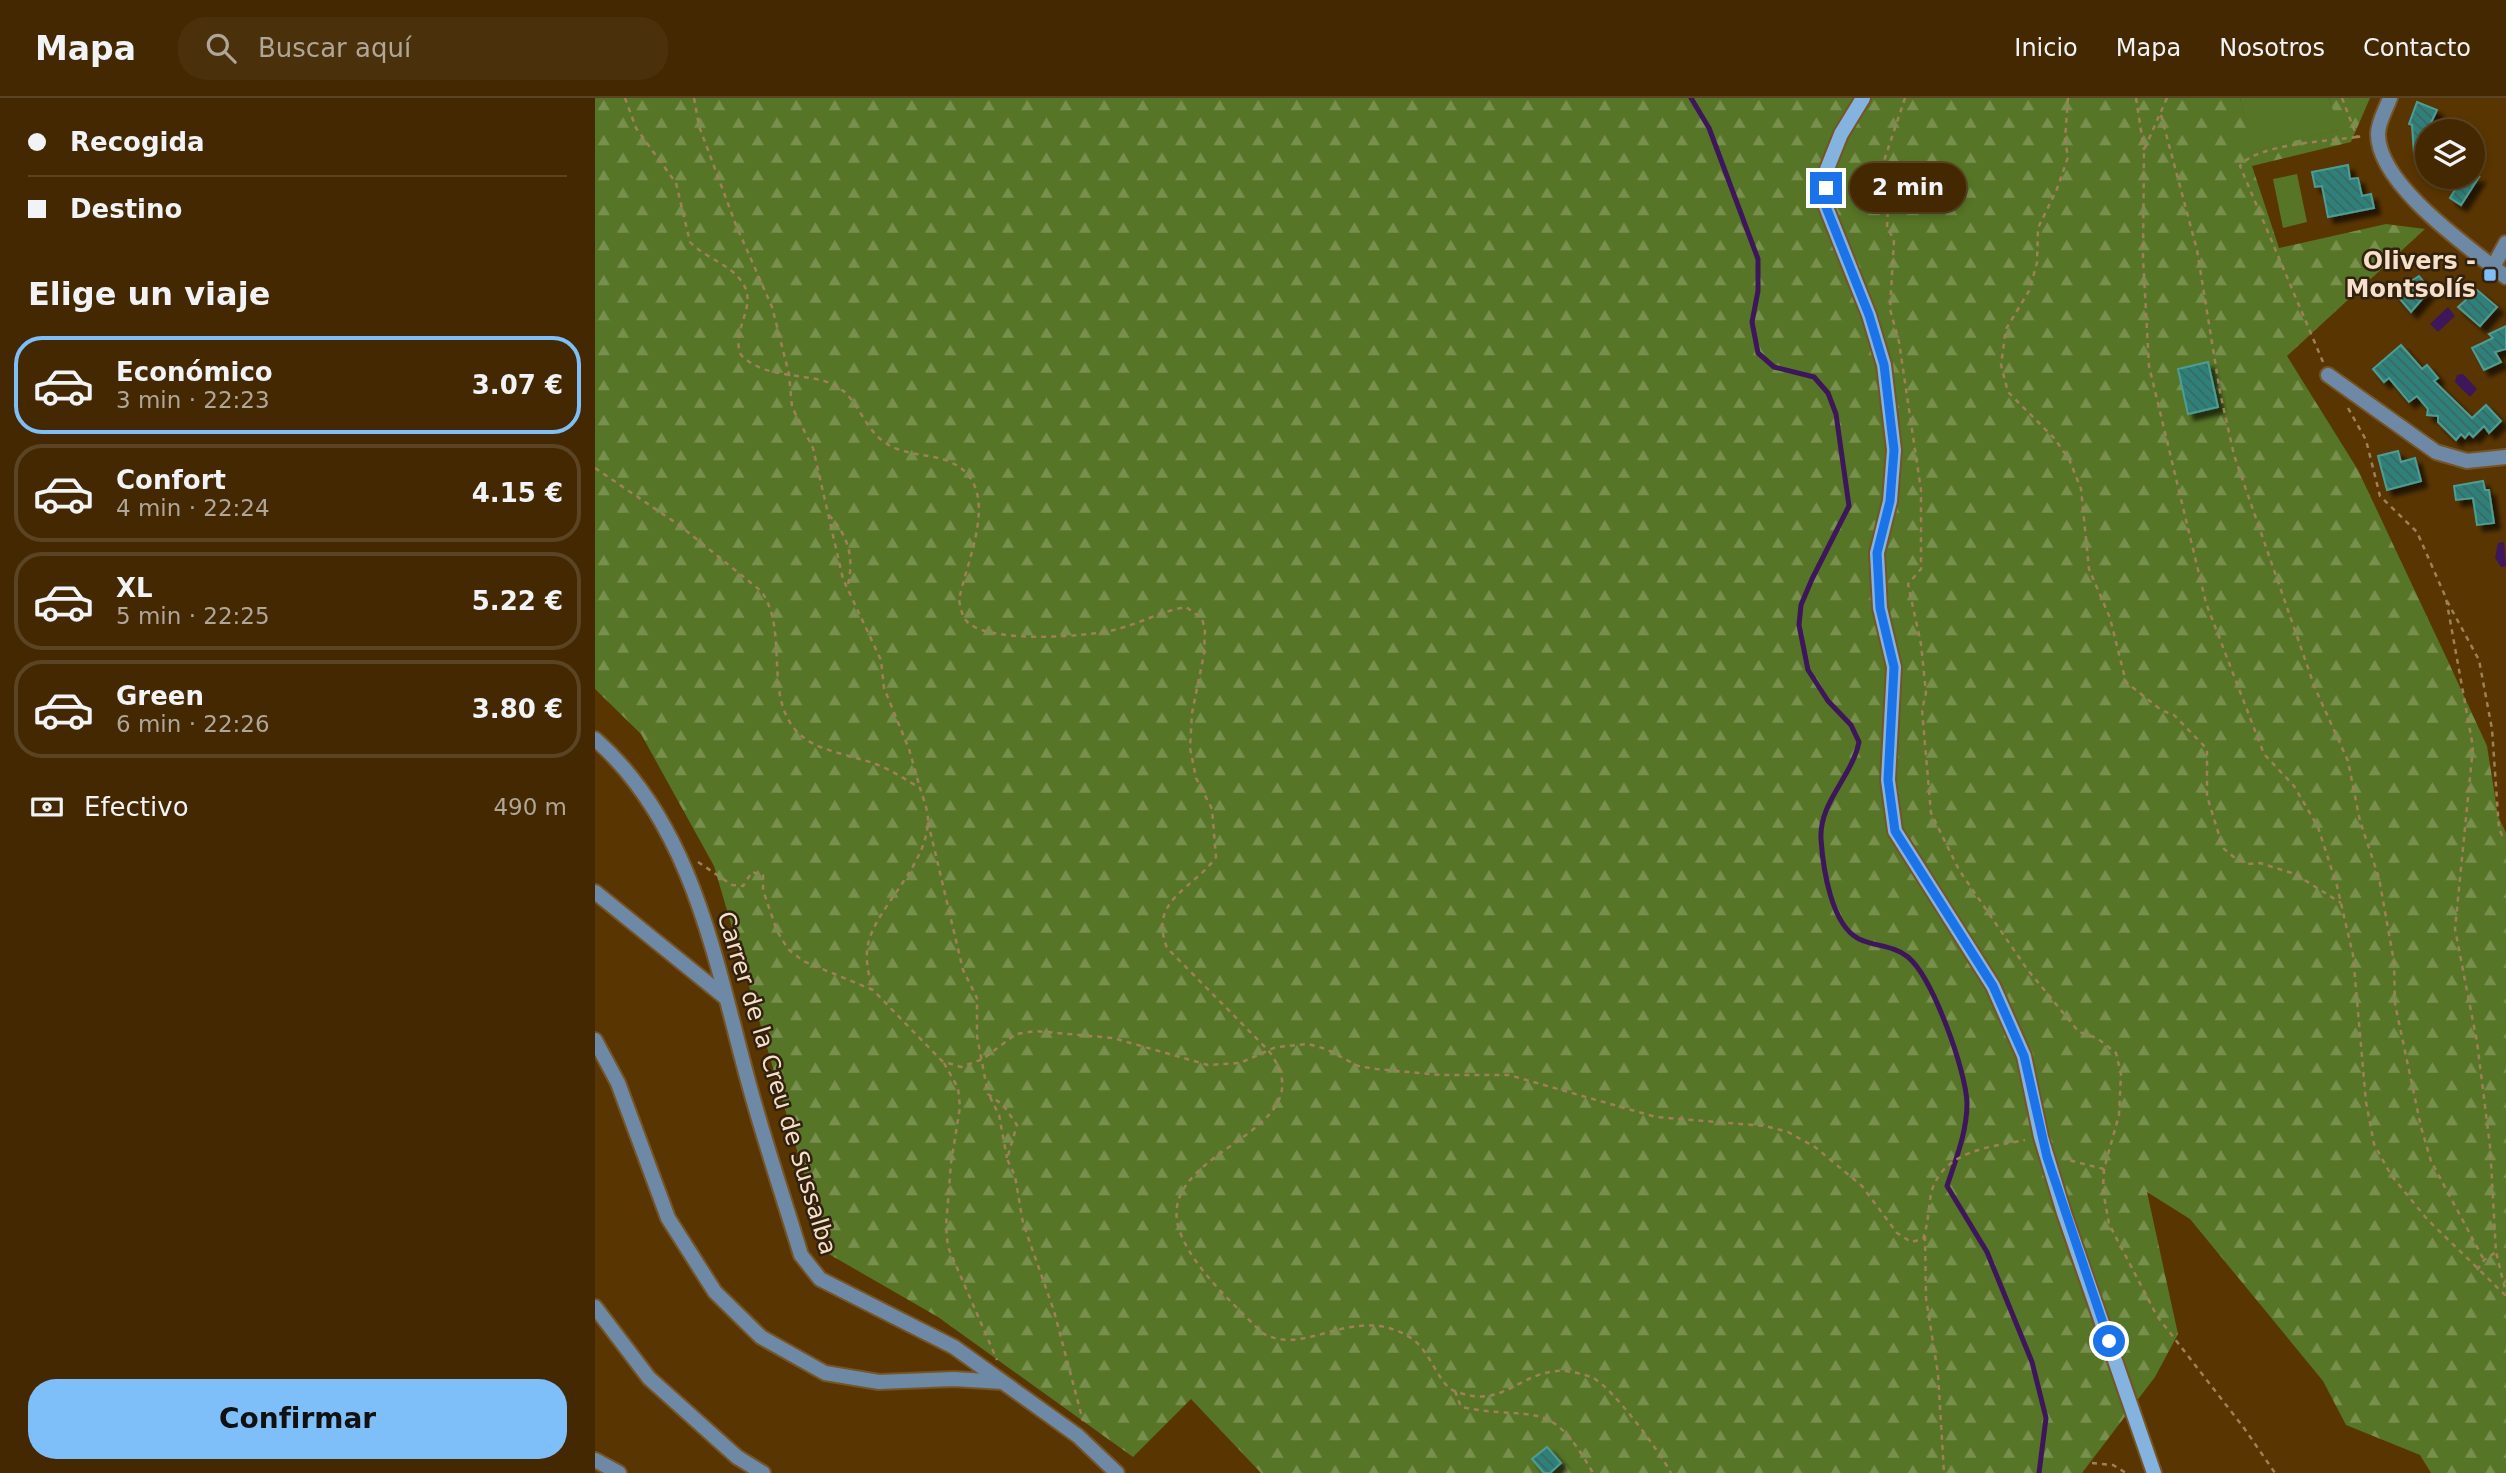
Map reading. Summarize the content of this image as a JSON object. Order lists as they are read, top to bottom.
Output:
{
  "streets": {
    "street": ["Carrer de la Creu de Sussalba"]
  },
  "places": {
    "transit": ["Olivers - Montsolís"]
  },
  "page": {
    "header": "Mapa",
    "search": "Buscar aquí",
    "nav": [
      "Inicio",
      "Mapa",
      "Nosotros",
      "Contacto"
    ],
    "banner": ["Recogida", "Destino"],
    "bubble": "2 min",
    "heading": "Elige un viaje",
    "list": [
      {
        "name": "Económico",
        "note": "3 min · 22:23",
        "value": "3.07 €"
      },
      {
        "name": "Confort",
        "note": "4 min · 22:24",
        "value": "4.15 €"
      },
      {
        "name": "XL",
        "note": "5 min · 22:25",
        "value": "5.22 €"
      },
      {
        "name": "Green",
        "note": "6 min · 22:26",
        "value": "3.80 €"
      }
    ],
    "pay": ["Efectivo", "490 m"],
    "buttons": "Confirmar"
  }
}
